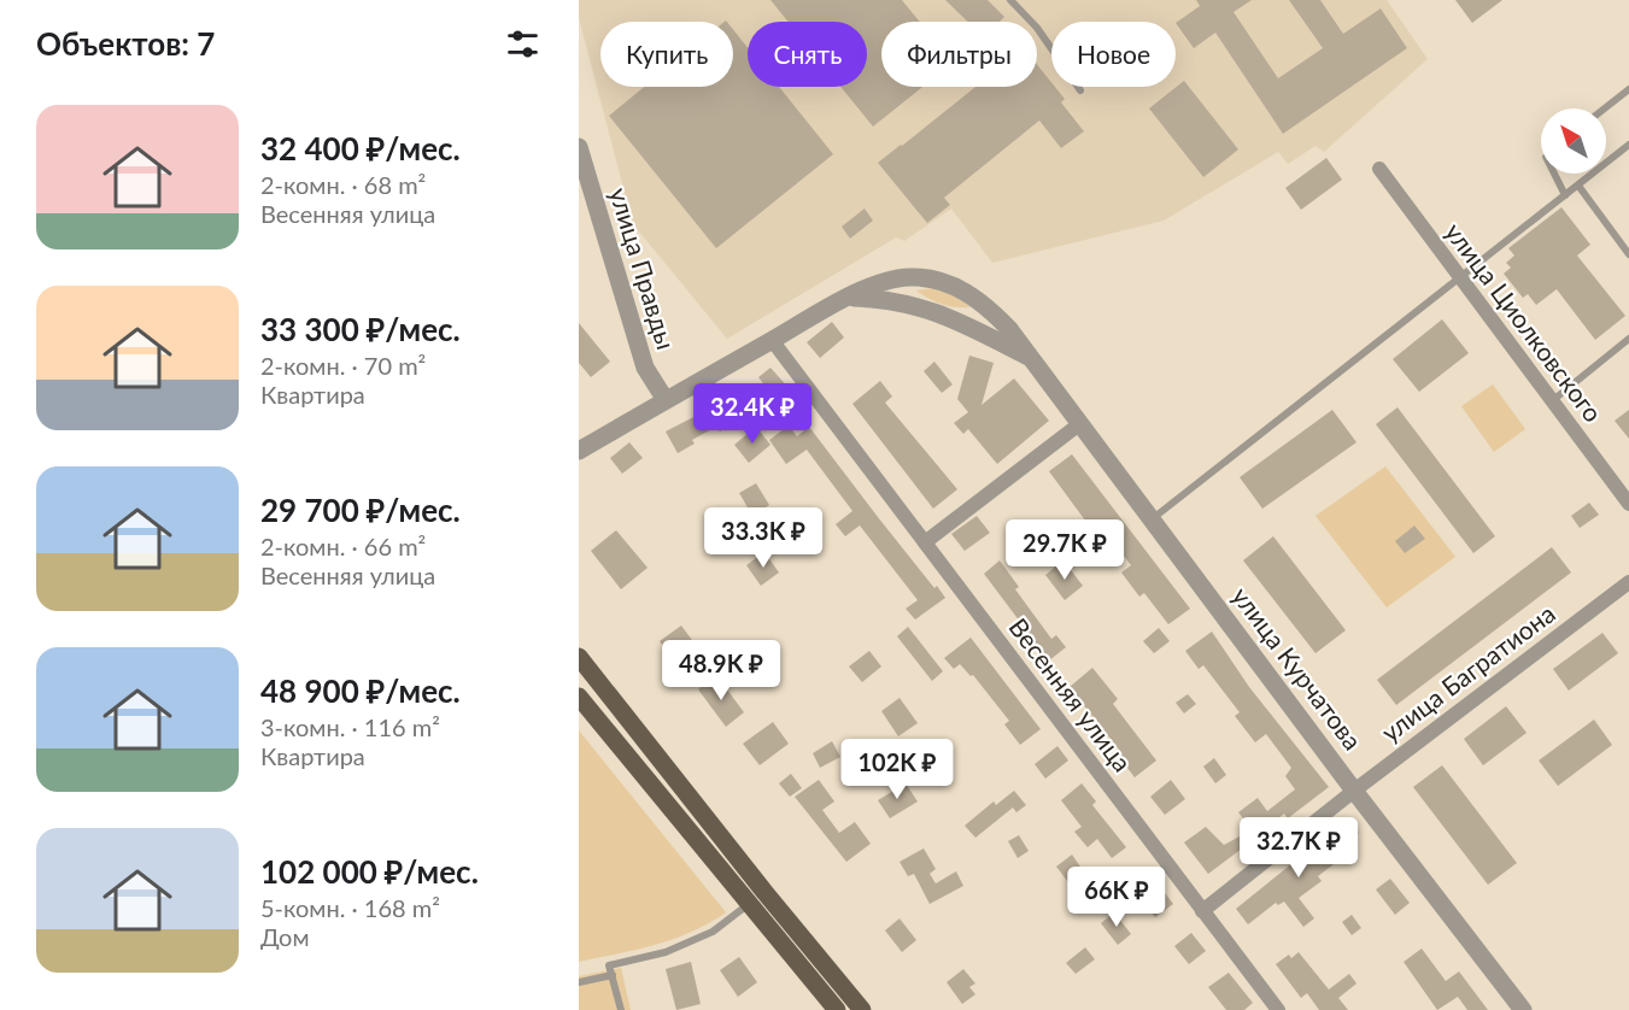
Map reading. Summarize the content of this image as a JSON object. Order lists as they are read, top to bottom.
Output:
{
  "streets": {
    "street": [
      "улица Правды",
      "улица Циолковского",
      "улица Курчатова",
      "улица Багратиона",
      "Весенняя улица"
    ]
  },
  "crossings": [
    ["улица Курчатова", "улица Багратиона"],
    ["улица Багратиона", "Весенняя улица"]
  ],
  "north": "top left",
  "page": {
    "heading": "Объектов: 7",
    "chip": [
      "Купить",
      "Снять",
      "Фильтры",
      "Новое"
    ],
    "list": [
      {
        "name": "32 400 ₽/мес.",
        "note": "2-комн. · 68 m² · Весенняя улица"
      },
      {
        "name": "33 300 ₽/мес.",
        "note": "2-комн. · 70 m² · Квартира"
      },
      {
        "name": "29 700 ₽/мес.",
        "note": "2-комн. · 66 m² · Весенняя улица"
      },
      {
        "name": "48 900 ₽/мес.",
        "note": "3-комн. · 116 m² · Квартира"
      },
      {
        "name": "102 000 ₽/мес.",
        "note": "5-комн. · 168 m² · Дом"
      }
    ],
    "price": [
      "32.4K ₽",
      "33.3K ₽",
      "29.7K ₽",
      "48.9K ₽",
      "102K ₽",
      "32.7K ₽",
      "66K ₽"
    ]
  }
}
